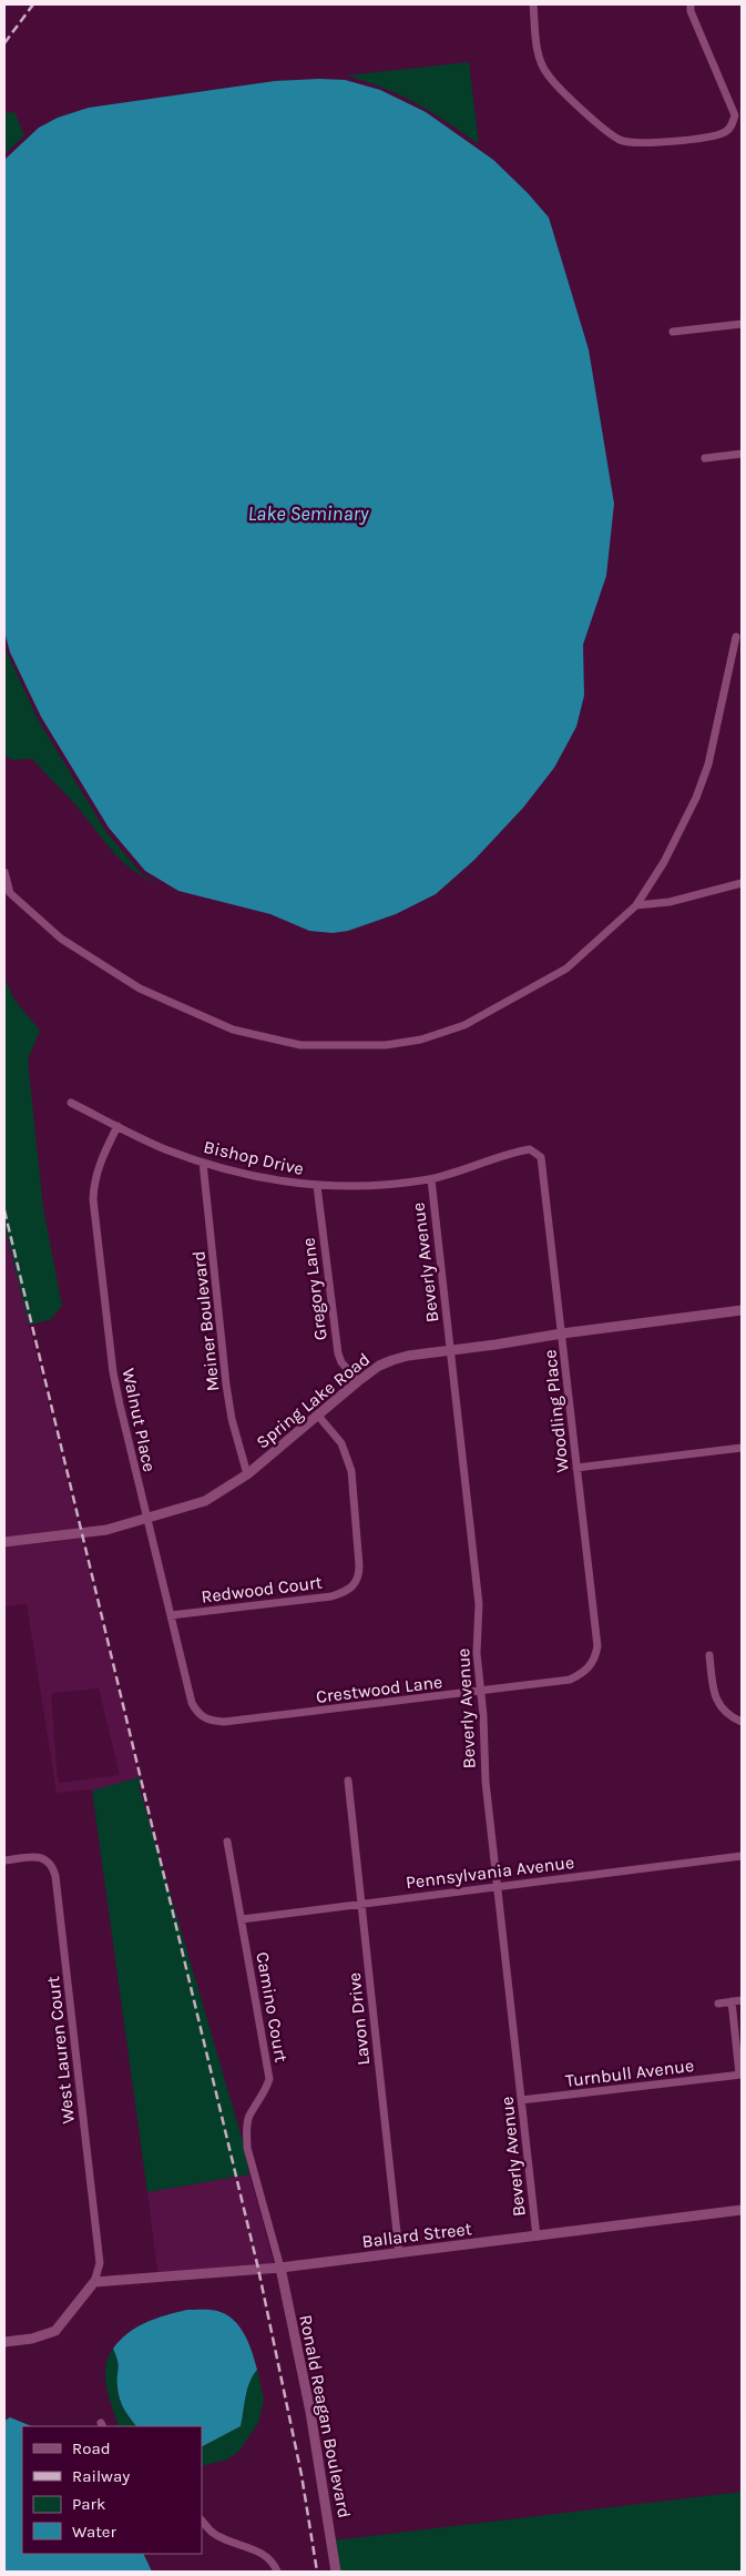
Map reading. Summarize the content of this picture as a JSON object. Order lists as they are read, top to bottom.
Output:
{
  "streets": {
    "street": [
      "Bishop Drive",
      "Beverly Avenue",
      "Gregory Lane",
      "Meiner Boulevard",
      "Spring Lake Road",
      "Woodling Place",
      "Walnut Place",
      "Redwood Court",
      "Crestwood Lane",
      "Pennsylvania Avenue",
      "Camino Court",
      "Lavon Drive",
      "West Lauren Court",
      "Turnbull Avenue",
      "Ballard Street",
      "Ronald Reagan Boulevard"
    ]
  },
  "crossings": [
    ["Bishop Drive", "Beverly Avenue"],
    ["Bishop Drive", "Gregory Lane"],
    ["Bishop Drive", "Meiner Boulevard"],
    ["Bishop Drive", "Woodling Place"],
    ["Bishop Drive", "Walnut Place"],
    ["Beverly Avenue", "Spring Lake Road"],
    ["Beverly Avenue", "Crestwood Lane"],
    ["Beverly Avenue", "Pennsylvania Avenue"],
    ["Beverly Avenue", "Turnbull Avenue"],
    ["Beverly Avenue", "Ballard Street"],
    ["Gregory Lane", "Spring Lake Road"],
    ["Meiner Boulevard", "Spring Lake Road"],
    ["Spring Lake Road", "Woodling Place"],
    ["Spring Lake Road", "Walnut Place"],
    ["Spring Lake Road", "Redwood Court"],
    ["Woodling Place", "Crestwood Lane"],
    ["Walnut Place", "Redwood Court"],
    ["Walnut Place", "Crestwood Lane"],
    ["Pennsylvania Avenue", "Camino Court"],
    ["Pennsylvania Avenue", "Lavon Drive"],
    ["Camino Court", "Ballard Street"],
    ["Camino Court", "Ronald Reagan Boulevard"],
    ["Lavon Drive", "Ballard Street"],
    ["West Lauren Court", "Ballard Street"],
    ["Ballard Street", "Ronald Reagan Boulevard"]
  ],
  "water": ["Lake Seminary"],
  "legend": [
    "Road",
    "Railway",
    "Park",
    "Water"
  ]
}
